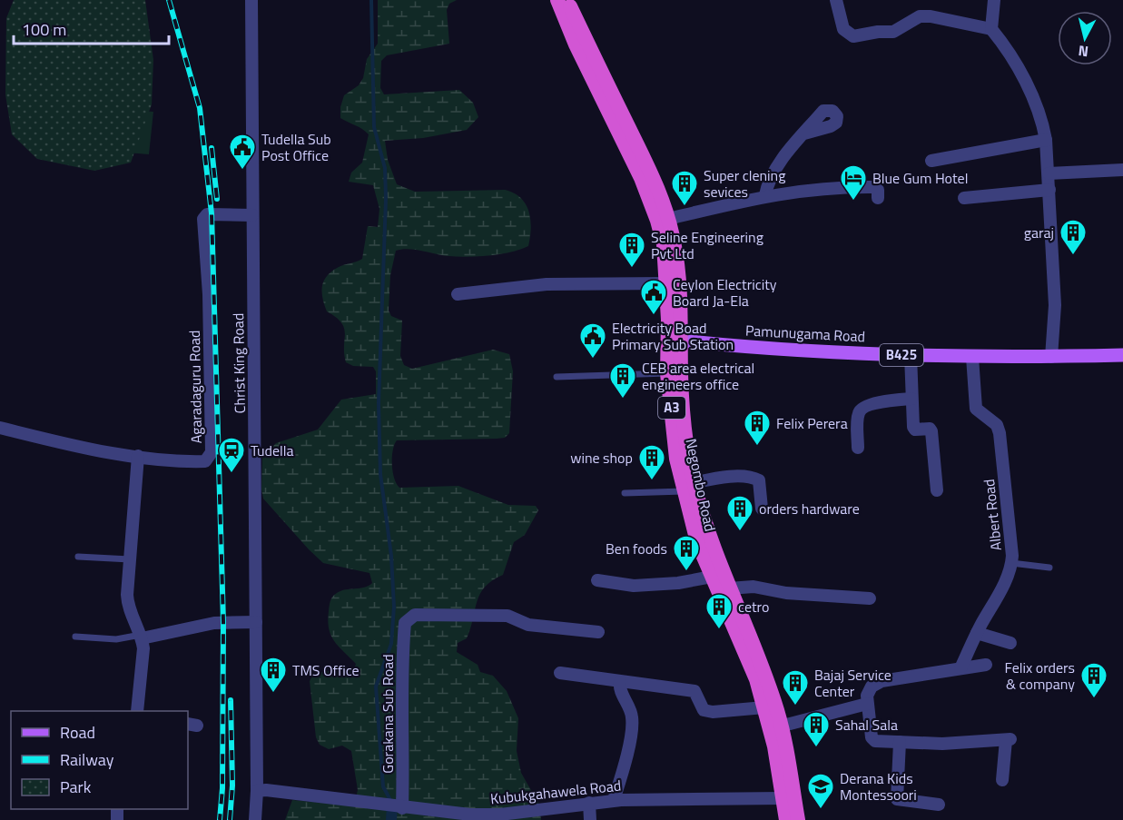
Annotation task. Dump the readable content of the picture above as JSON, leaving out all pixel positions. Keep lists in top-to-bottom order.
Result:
{
  "streets": {
    "highway": ["A3", "Negombo Road"],
    "main road": ["Pamunugama Road", "B425"],
    "street": [
      "Christ King Road",
      "Agaradaguru Road",
      "Albert Road",
      "Gorakana Sub Road",
      "Kubukgahawela Road"
    ]
  },
  "crossings": [
    ["Pamunugama Road", "Negombo Road"],
    ["Pamunugama Road", "Albert Road"],
    ["Christ King Road", "Agaradaguru Road"],
    ["Christ King Road", "Kubukgahawela Road"],
    ["Negombo Road", "Kubukgahawela Road"],
    ["Gorakana Sub Road", "Kubukgahawela Road"]
  ],
  "places": {
    "public building": ["Tudella Sub Post Office", "Ceylon Electricity Board Ja-Ela", "Electricity Boad Primary Sub Station"],
    "hotel": ["Blue Gum Hotel"],
    "building": [
      "Super clening sevices",
      "garaj",
      "Seline Engineering Pvt Ltd",
      "CEB area electrical engineers office",
      "Felix Perera",
      "wine shop",
      "orders hardware",
      "Ben foods",
      "cetro",
      "TMS Office",
      "Felix orders & company",
      "Bajaj Service Center",
      "Sahal Sala"
    ],
    "station": ["Tudella"],
    "school or university": ["Derana Kids Montessoori"]
  },
  "legend": ["Road", "Railway", "Park"],
  "scale_bar": "100 m",
  "north": "bottom"
}
